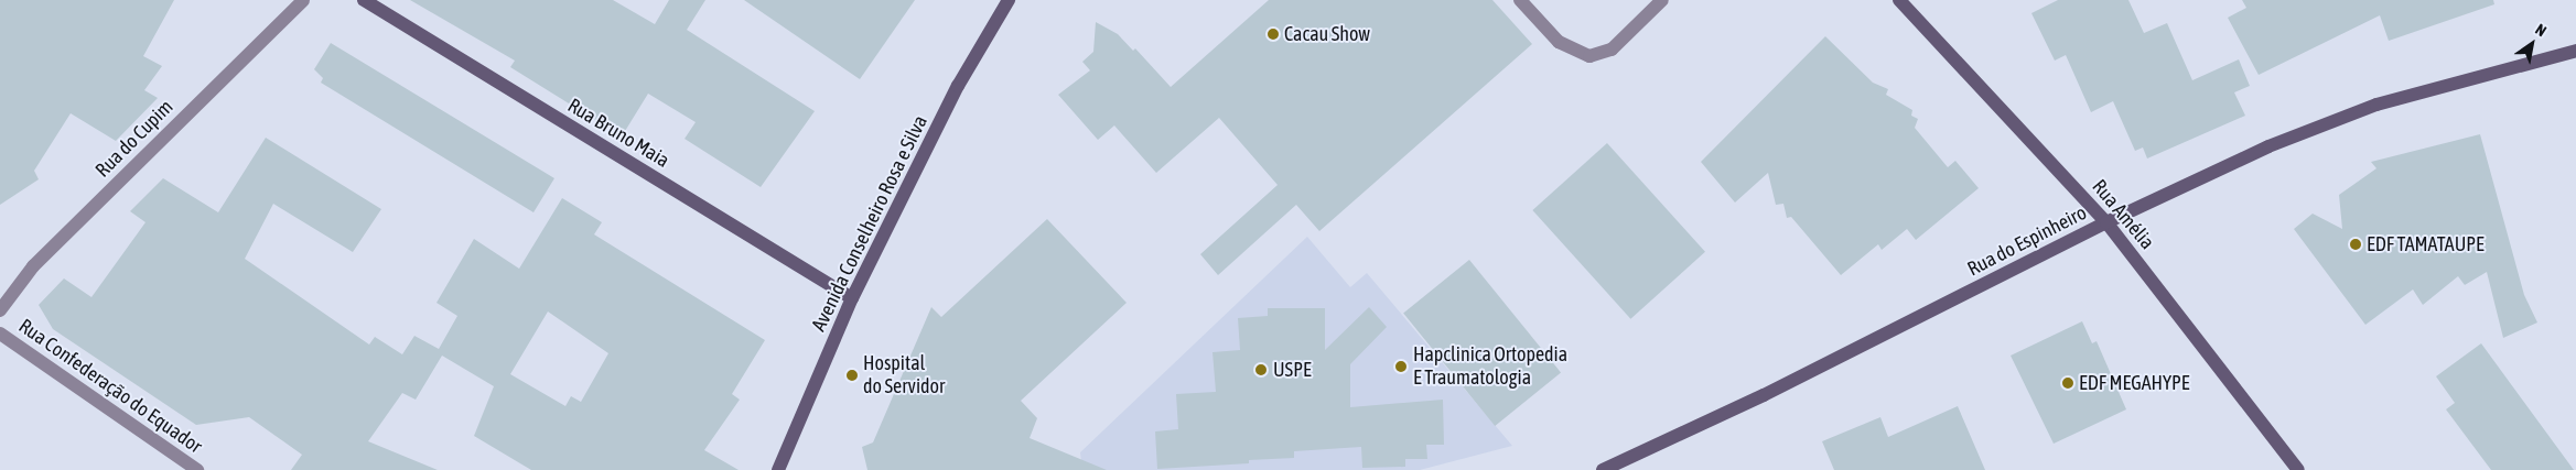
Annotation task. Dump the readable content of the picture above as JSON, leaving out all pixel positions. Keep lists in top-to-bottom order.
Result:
{
  "streets": {
    "street": [
      "Rua Bruno Maia",
      "Rua do Cupim",
      "Rua Amélia",
      "Avenida Conselheiro Rosa e Silva",
      "Rua do Espinheiro",
      "Rua Confederação do Equador"
    ]
  },
  "crossings": [
    ["Rua Bruno Maia", "Avenida Conselheiro Rosa e Silva"],
    ["Rua Amélia", "Rua do Espinheiro"]
  ],
  "places": [
    "Cacau Show",
    "EDF TAMATAUPE",
    "Hapclinica Ortopedia E Traumatologia",
    "USPE",
    "Hospital do Servidor",
    "EDF MEGAHYPE"
  ],
  "north": "top right"
}
